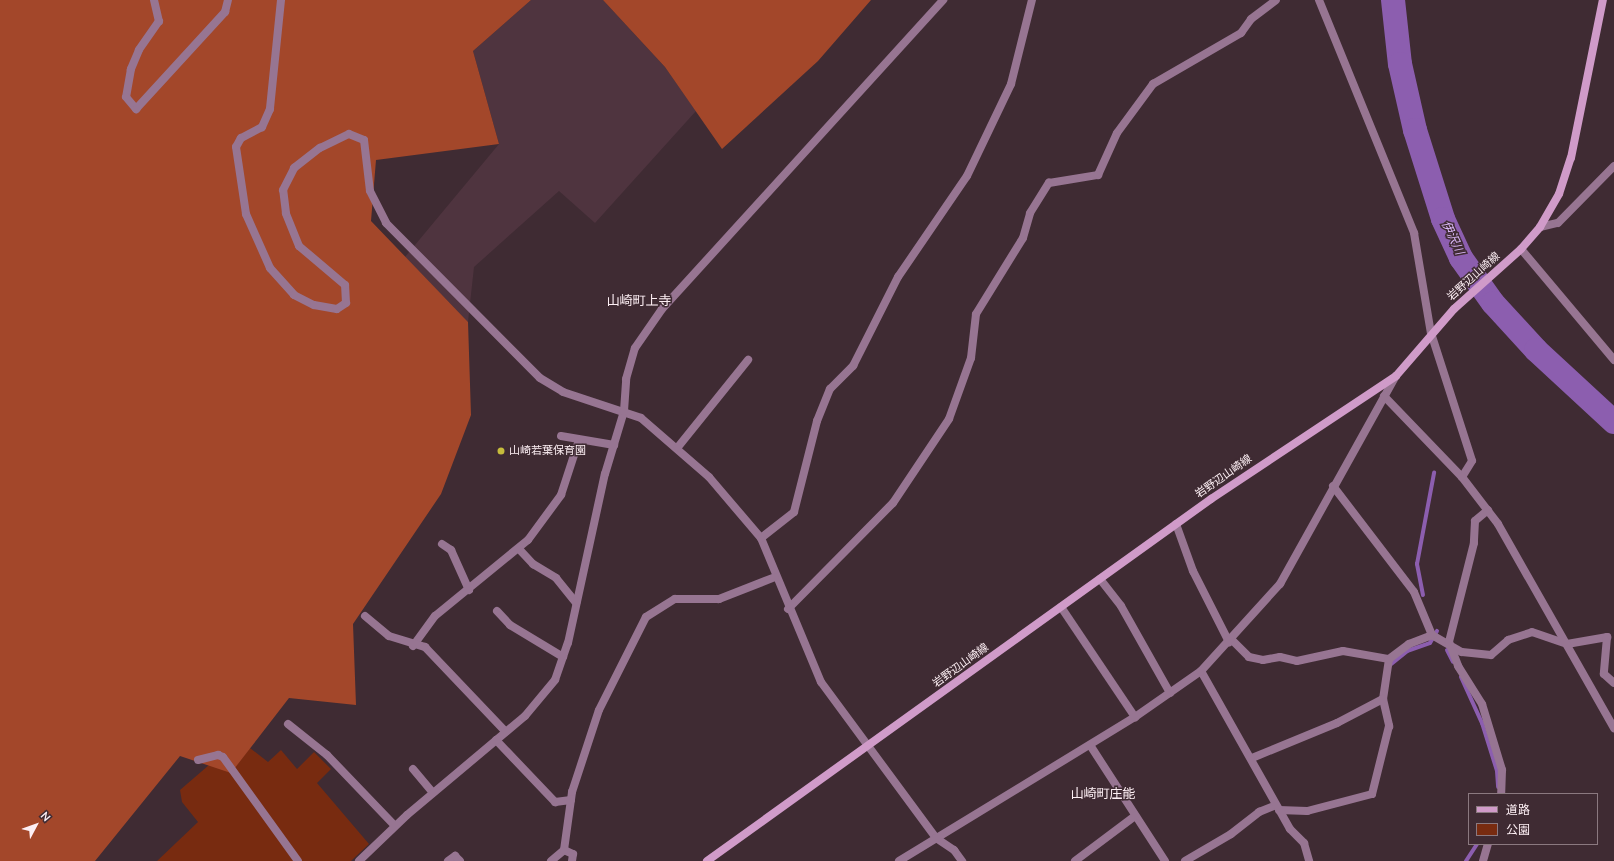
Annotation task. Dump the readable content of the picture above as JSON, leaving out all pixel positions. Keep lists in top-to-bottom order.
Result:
{
  "streets": {
    "main road": ["岩野辺山崎線"]
  },
  "districts": ["山崎町上寺", "山崎町庄能"],
  "water": ["伊沢川"],
  "places": ["山崎若葉保育園"],
  "legend": ["道路", "公園"],
  "north": "top right"
}
